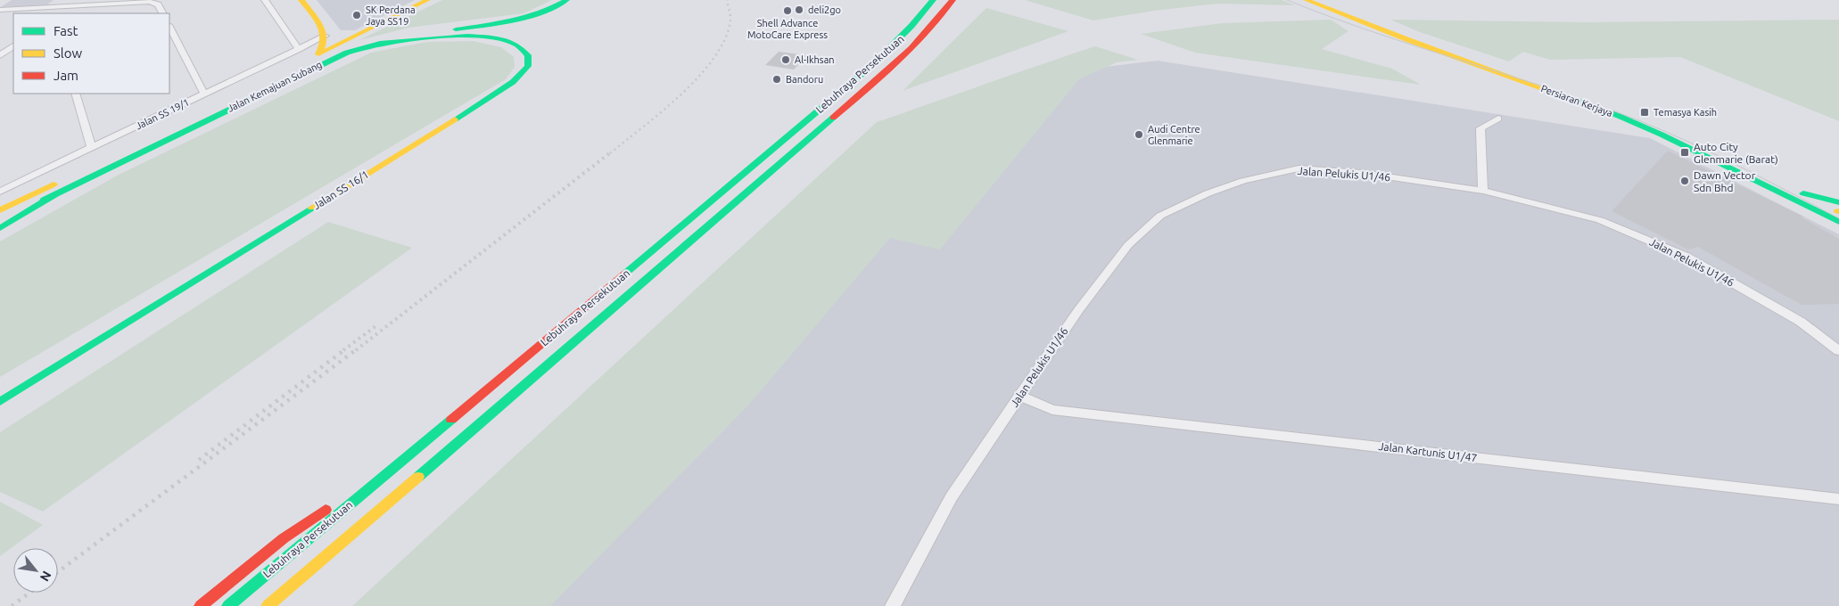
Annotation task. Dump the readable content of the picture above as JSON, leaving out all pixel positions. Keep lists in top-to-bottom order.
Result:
{
  "streets": {
    "main road": [
      "Lebuhraya Persekutuan",
      "Jalan Kemajuan Subang",
      "Persiaran Kerjaya",
      "Jalan SS 16/1"
    ],
    "street": ["Jalan SS 19/1", "Jalan Pelukis U1/46", "Jalan Kartunis U1/47"]
  },
  "crossings": [
    ["Jalan Kemajuan Subang", "Jalan SS 16/1"],
    ["Jalan Pelukis U1/46", "Jalan Kartunis U1/47"]
  ],
  "places": {
    "other": [
      "deli2go",
      "Shell Advance MotoCare Express",
      "SK Perdana Jaya SS19",
      "Al-Ikhsan",
      "Bandoru",
      "Audi Centre Glenmarie",
      "Dawn Vector Sdn Bhd"
    ],
    "transit": ["Temasya Kasih", "Auto City Glenmarie (Barat)"]
  },
  "legend": ["Fast", "Slow", "Jam"],
  "north": "bottom right"
}
